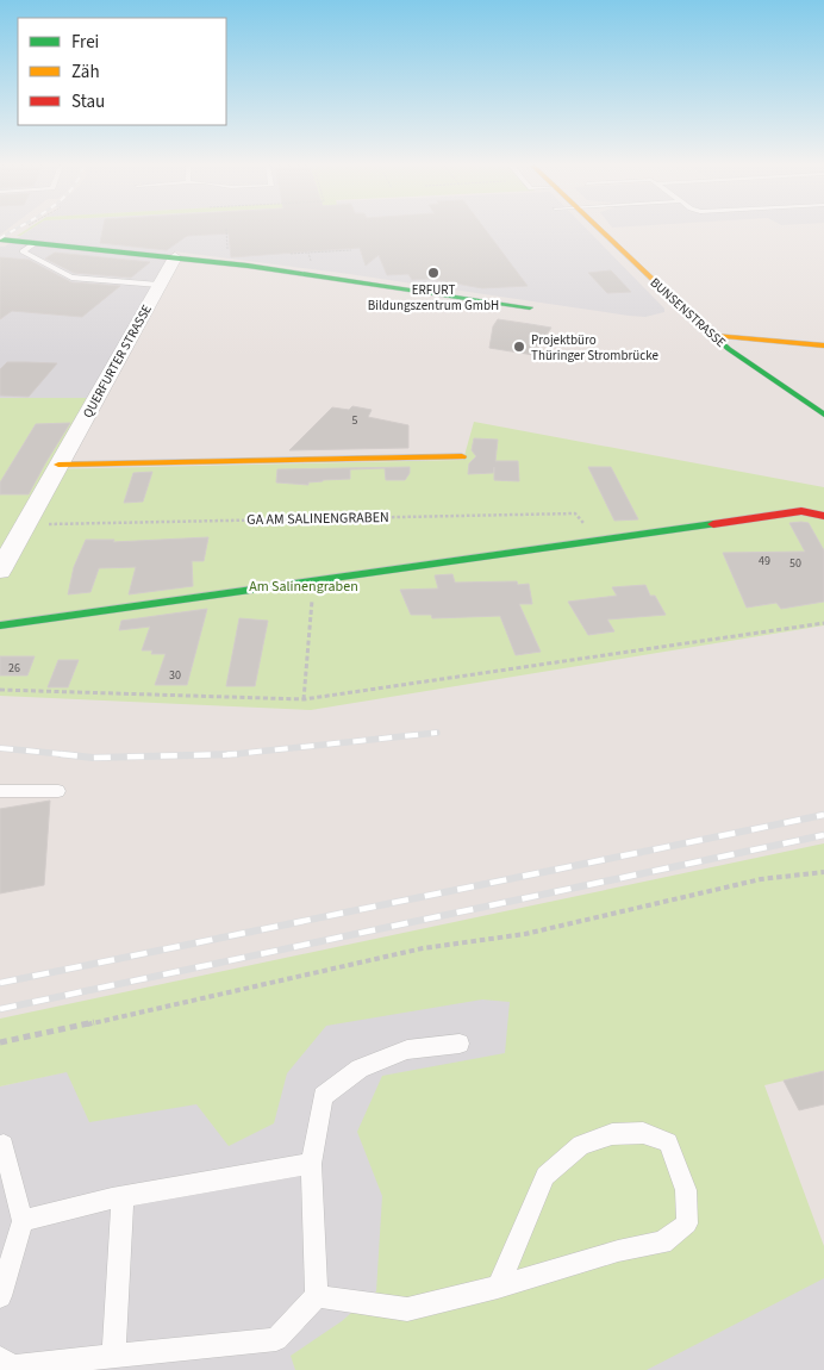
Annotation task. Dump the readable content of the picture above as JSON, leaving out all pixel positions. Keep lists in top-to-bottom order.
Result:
{
  "streets": {
    "street": ["BUNSENSTRASSE", "QUERFURTER STRASSE"],
    "path": ["GA AM SALINENGRABEN"]
  },
  "parks": ["Am Salinengraben"],
  "places": ["ERFURT Bildungszentrum GmbH", "Projektbüro Thüringer Strombrücke"],
  "house_numbers": [
    "5",
    "49",
    "50",
    "26",
    "30"
  ],
  "legend": ["Frei", "Zäh", "Stau"]
}
